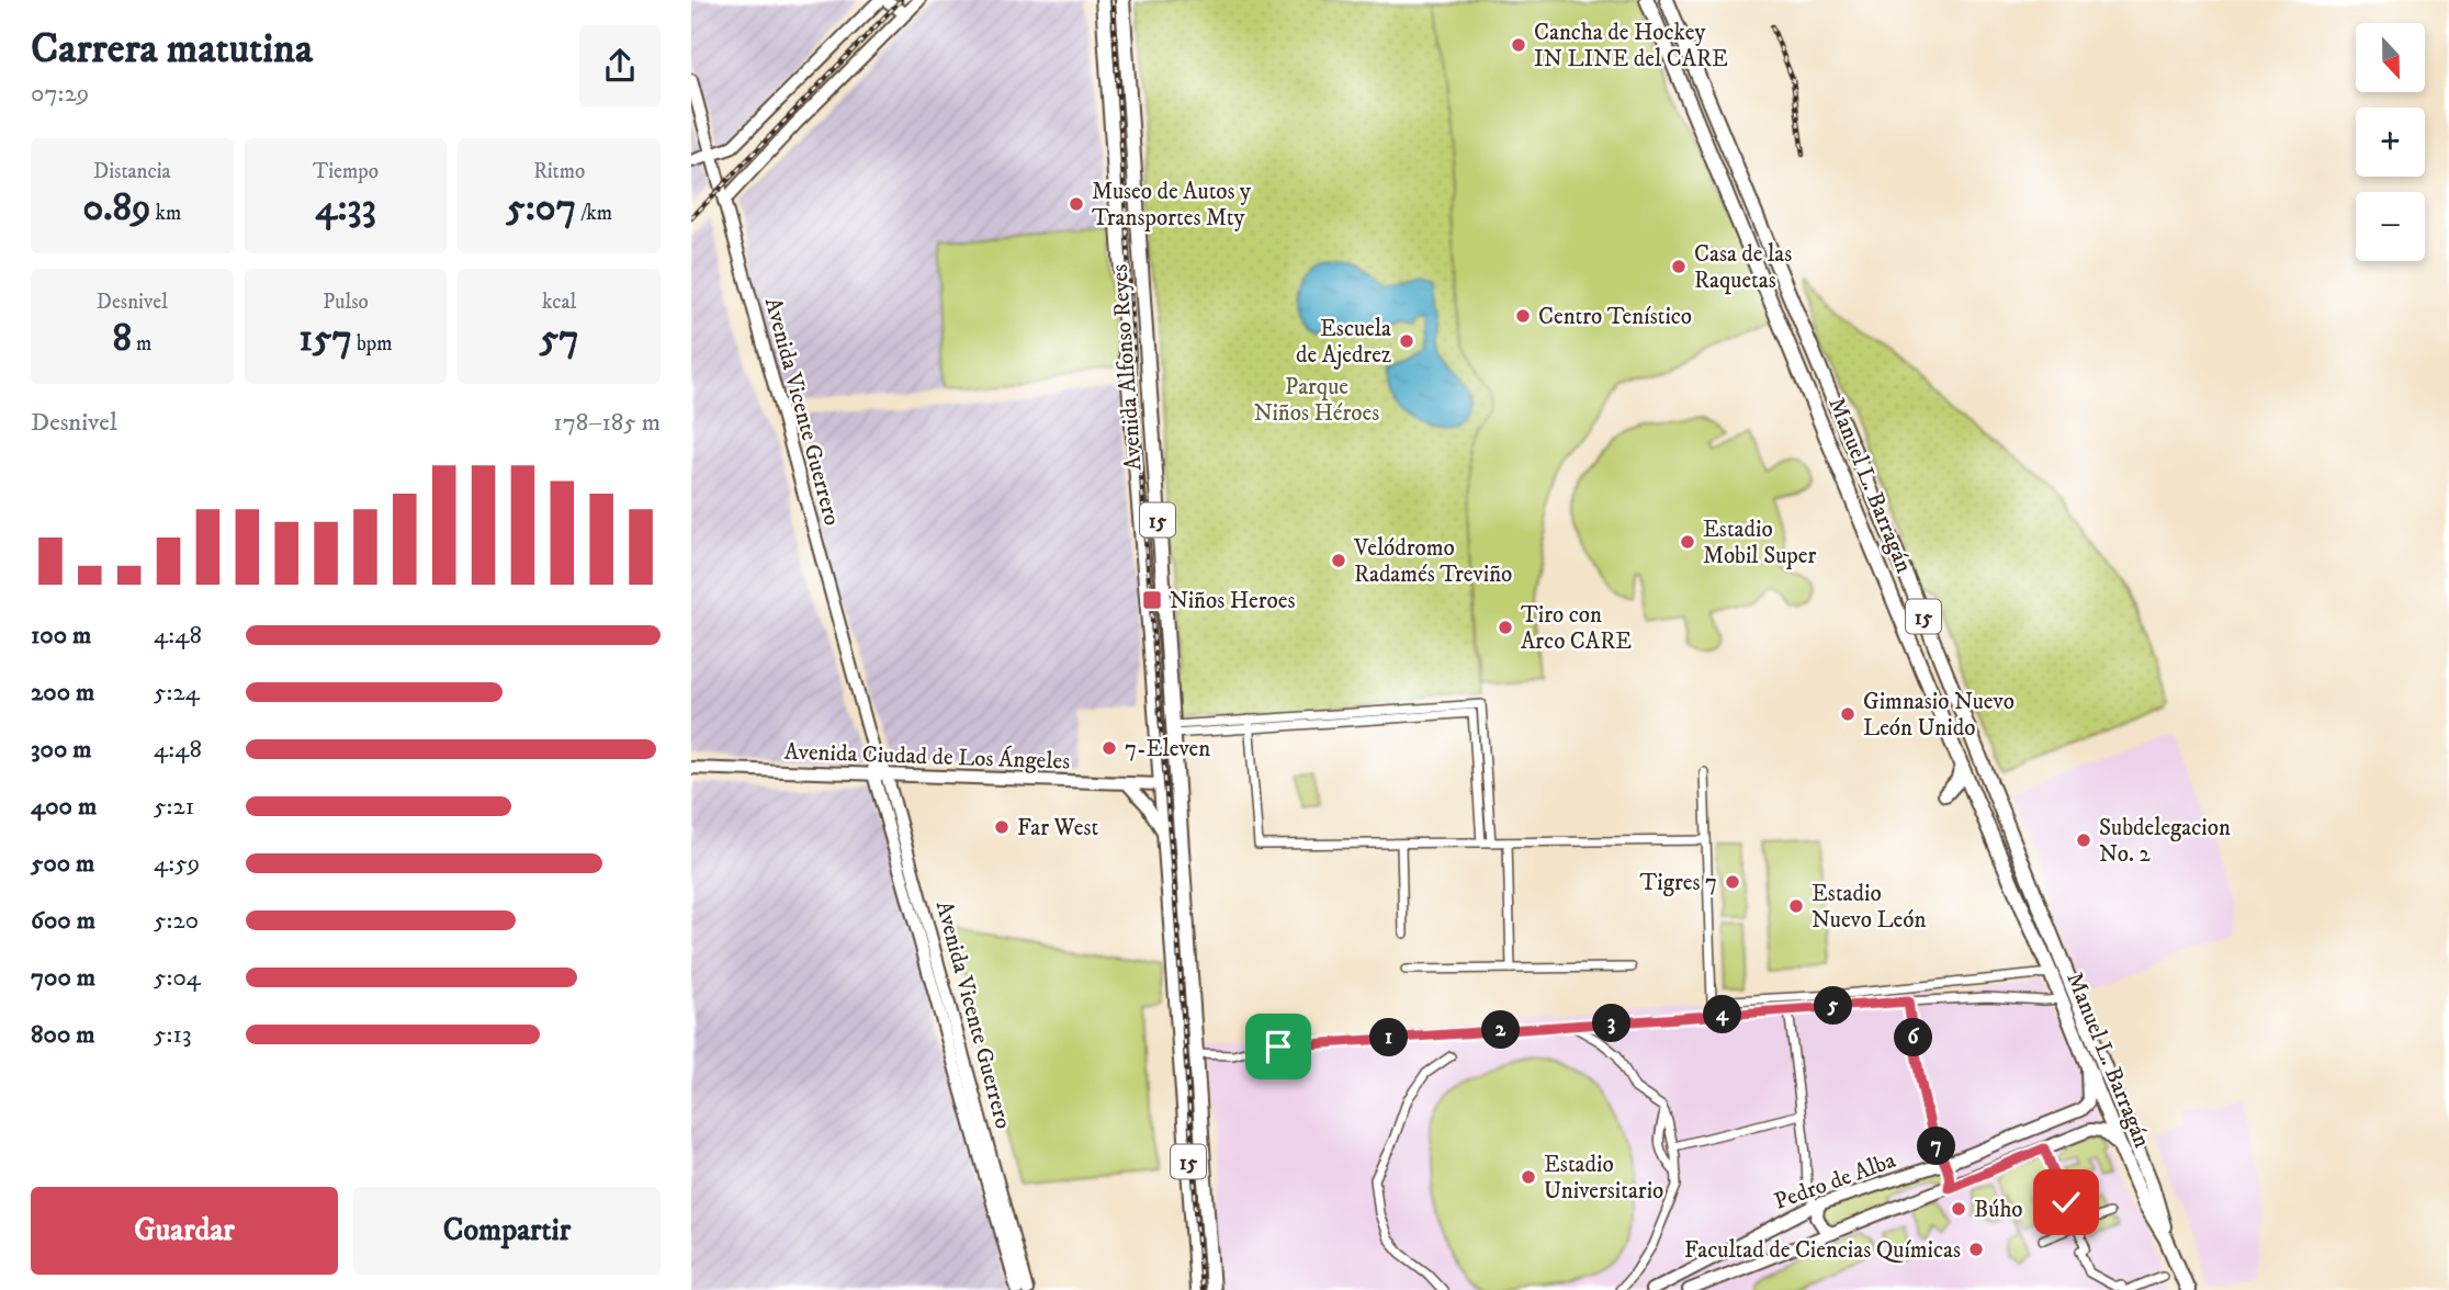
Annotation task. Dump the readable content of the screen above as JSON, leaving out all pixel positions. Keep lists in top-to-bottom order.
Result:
{
  "streets": {
    "highway": ["Avenida Alfonso Reyes", "Manuel L. Barragán", "15"],
    "street": ["Avenida Vicente Guerrero", "Avenida Ciudad de Los Ángeles", "Pedro de Alba"]
  },
  "crossings": [
    ["Avenida Alfonso Reyes", "15"],
    ["Avenida Alfonso Reyes", "Avenida Ciudad de Los Ángeles"],
    ["Avenida Vicente Guerrero", "Avenida Ciudad de Los Ángeles"],
    ["Manuel L. Barragán", "Pedro de Alba"]
  ],
  "parks": ["Parque Niños Héroes"],
  "places": {
    "other": [
      "Cancha de Hockey IN LINE del CARE",
      "Museo de Autos y Transportes Mty",
      "Casa de las Raquetas",
      "Centro Tenístico",
      "Escuela de Ajedrez",
      "Estadio Mobil Super",
      "Velódromo Radamés Treviño",
      "Tiro con Arco CARE",
      "Gimnasio Nuevo León Unido",
      "7-Eleven",
      "Far West",
      "Subdelegacion No. 2",
      "Tigres 7",
      "Estadio Nuevo León",
      "Estadio Universitario",
      "Búho",
      "Facultad de Ciencias Químicas"
    ],
    "transit": ["Niños Heroes"]
  },
  "north": "bottom",
  "page": {
    "heading": ["Carrera matutina", "07:29"],
    "map_buttons": ["+", "−"],
    "stats": [
      ["Distancia", "0.89 km"],
      ["Tiempo", "4:33"],
      ["Ritmo", "5:07 /km"],
      ["Desnivel", "8 m"],
      ["Pulso", "157 bpm"],
      ["kcal", "57"]
    ],
    "chart": ["Desnivel", "178–185 m"],
    "list": [
      {
        "name": "100 m",
        "note": "4:48"
      },
      {
        "name": "200 m",
        "note": "5:24"
      },
      {
        "name": "300 m",
        "note": "4:48"
      },
      {
        "name": "400 m",
        "note": "5:21"
      },
      {
        "name": "500 m",
        "note": "4:59"
      },
      {
        "name": "600 m",
        "note": "5:20"
      },
      {
        "name": "700 m",
        "note": "5:04"
      },
      {
        "name": "800 m",
        "note": "5:13"
      }
    ],
    "pins": [
      "5",
      "4",
      "3",
      "2",
      "1",
      "6",
      "7"
    ],
    "buttons": ["Guardar", "Compartir"]
  }
}
